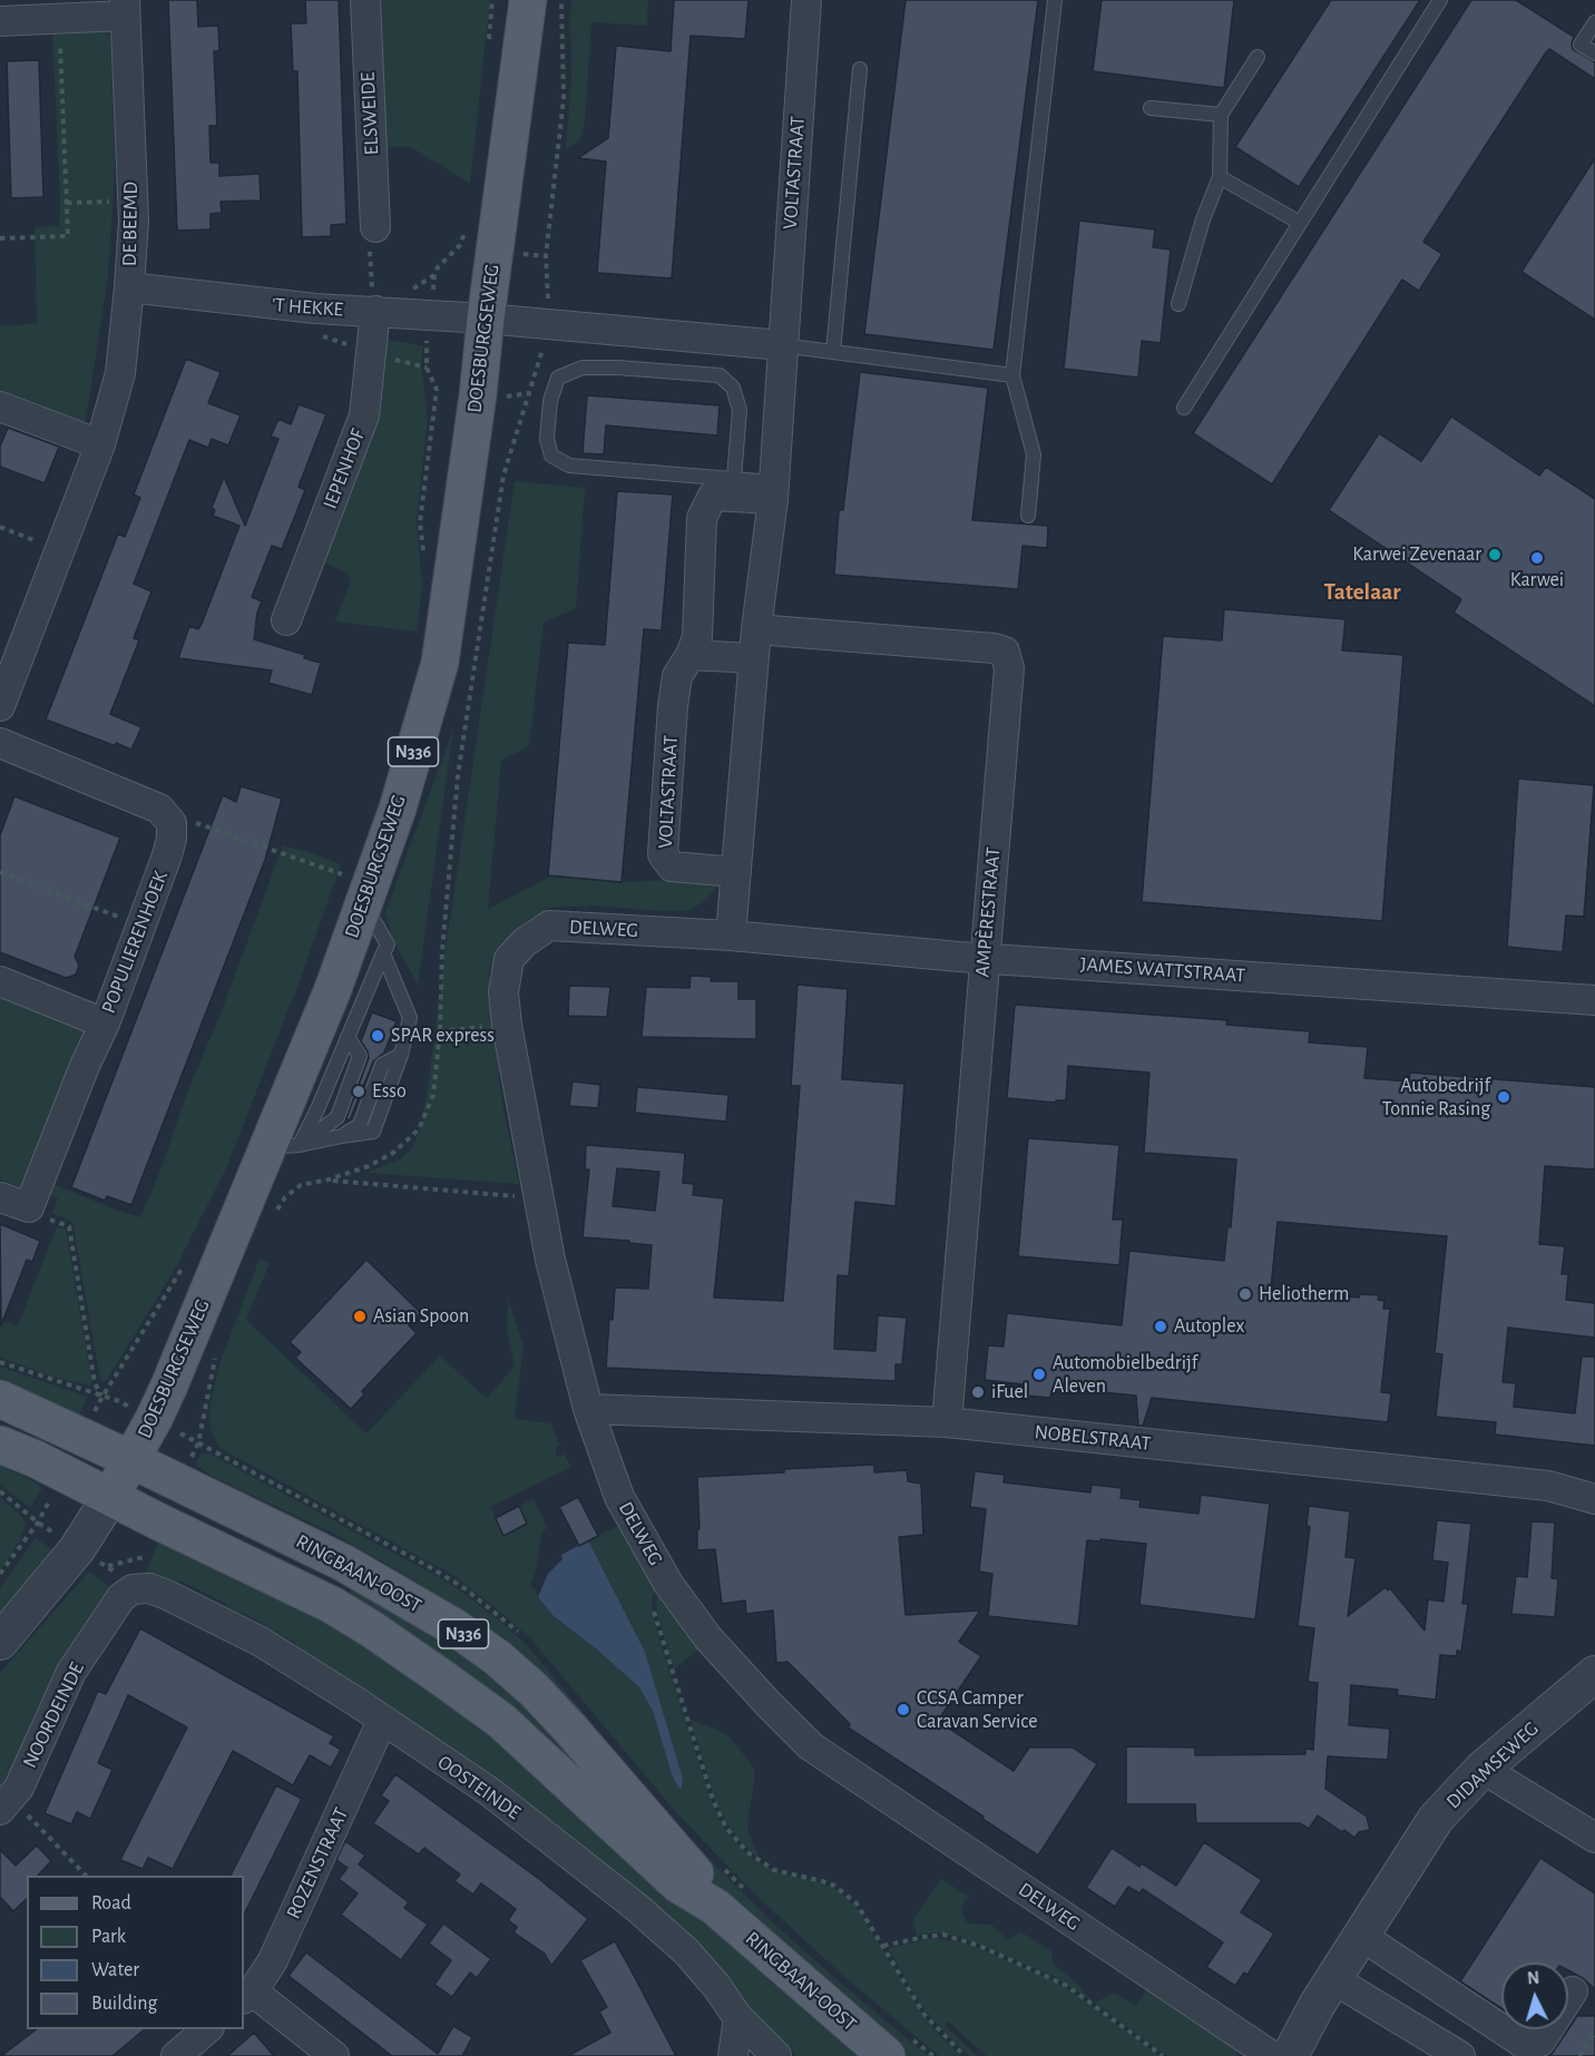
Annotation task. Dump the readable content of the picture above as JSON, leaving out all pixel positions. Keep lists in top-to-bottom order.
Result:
{
  "streets": {
    "main road": ["DOESBURGSEWEG", "N336", "RINGBAAN-OOST"],
    "street": [
      "ELSWEIDE",
      "VOLTASTRAAT",
      "DE BEEMD",
      "'T HEKKE",
      "IEPENHOF",
      "AMPÈRESTRAAT",
      "DELWEG",
      "POPULIERENHOEK",
      "JAMES WATTSTRAAT",
      "NOBELSTRAAT",
      "NOORDEINDE",
      "DIDAMSEWEG",
      "OOSTEINDE",
      "ROZENSTRAAT"
    ]
  },
  "crossings": [
    ["VOLTASTRAAT", "AMPÈRESTRAAT"],
    ["VOLTASTRAAT", "DELWEG"],
    ["VOLTASTRAAT", "JAMES WATTSTRAAT"],
    ["DE BEEMD", "'T HEKKE"],
    ["'T HEKKE", "DOESBURGSEWEG"],
    ["'T HEKKE", "IEPENHOF"],
    ["DOESBURGSEWEG", "N336"],
    ["DOESBURGSEWEG", "RINGBAAN-OOST"],
    ["N336", "RINGBAAN-OOST"],
    ["AMPÈRESTRAAT", "JAMES WATTSTRAAT"],
    ["AMPÈRESTRAAT", "NOBELSTRAAT"],
    ["DELWEG", "JAMES WATTSTRAAT"],
    ["DELWEG", "NOBELSTRAAT"],
    ["NOORDEINDE", "OOSTEINDE"],
    ["OOSTEINDE", "ROZENSTRAAT"]
  ],
  "districts": ["Tatelaar"],
  "places": [
    "Karwei Zevenaar",
    "Karwei",
    "SPAR express",
    "Esso",
    "Autobedrijf Tonnie Rasing",
    "Heliotherm",
    "Asian Spoon",
    "Autoplex",
    "Automobielbedrijf Aleven",
    "iFuel",
    "CCSA Camper Caravan Service"
  ],
  "legend": [
    "Road",
    "Park",
    "Water",
    "Building"
  ],
  "north": "top"
}
